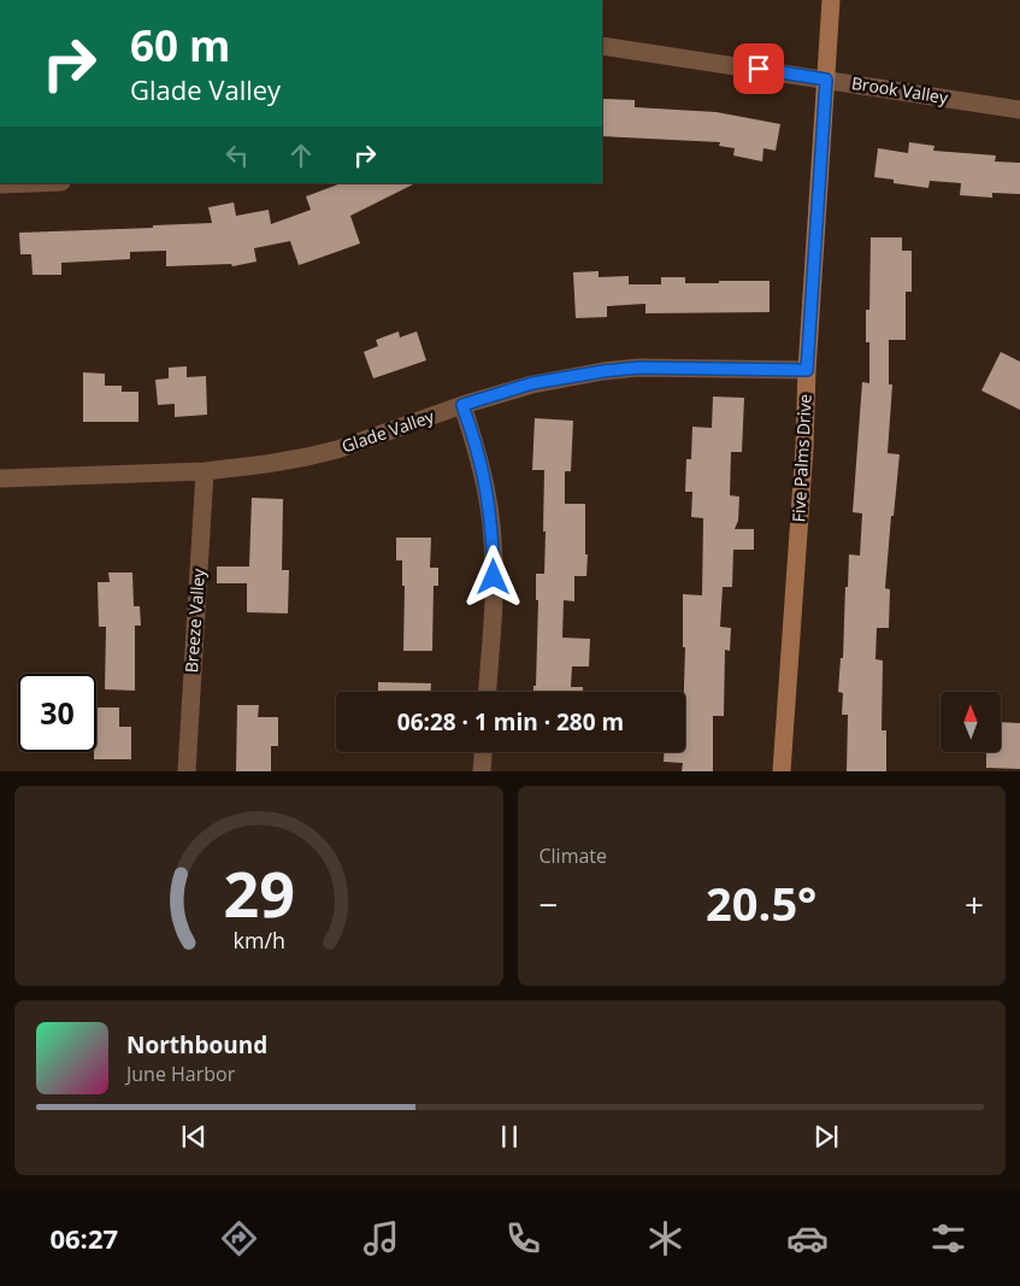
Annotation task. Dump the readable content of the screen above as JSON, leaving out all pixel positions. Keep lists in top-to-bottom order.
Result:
{
  "streets": {
    "street": [
      "Brook Valley",
      "Glade Valley",
      "Five Palms Drive",
      "Breeze Valley"
    ]
  },
  "crossings": [
    ["Brook Valley", "Five Palms Drive"],
    ["Glade Valley", "Five Palms Drive"],
    ["Glade Valley", "Breeze Valley"]
  ],
  "north": "top",
  "page": {
    "turn": ["60 m", "Glade Valley"],
    "limit": "30",
    "trip": "06:28 · 1 min · 280 m",
    "tile": "Climate",
    "heat": ["−", "20.5°", "+"],
    "song": ["Northbound", "June Harbor"],
    "tabs": "06:27",
    "gauge": ["29", "km/h"]
  }
}
